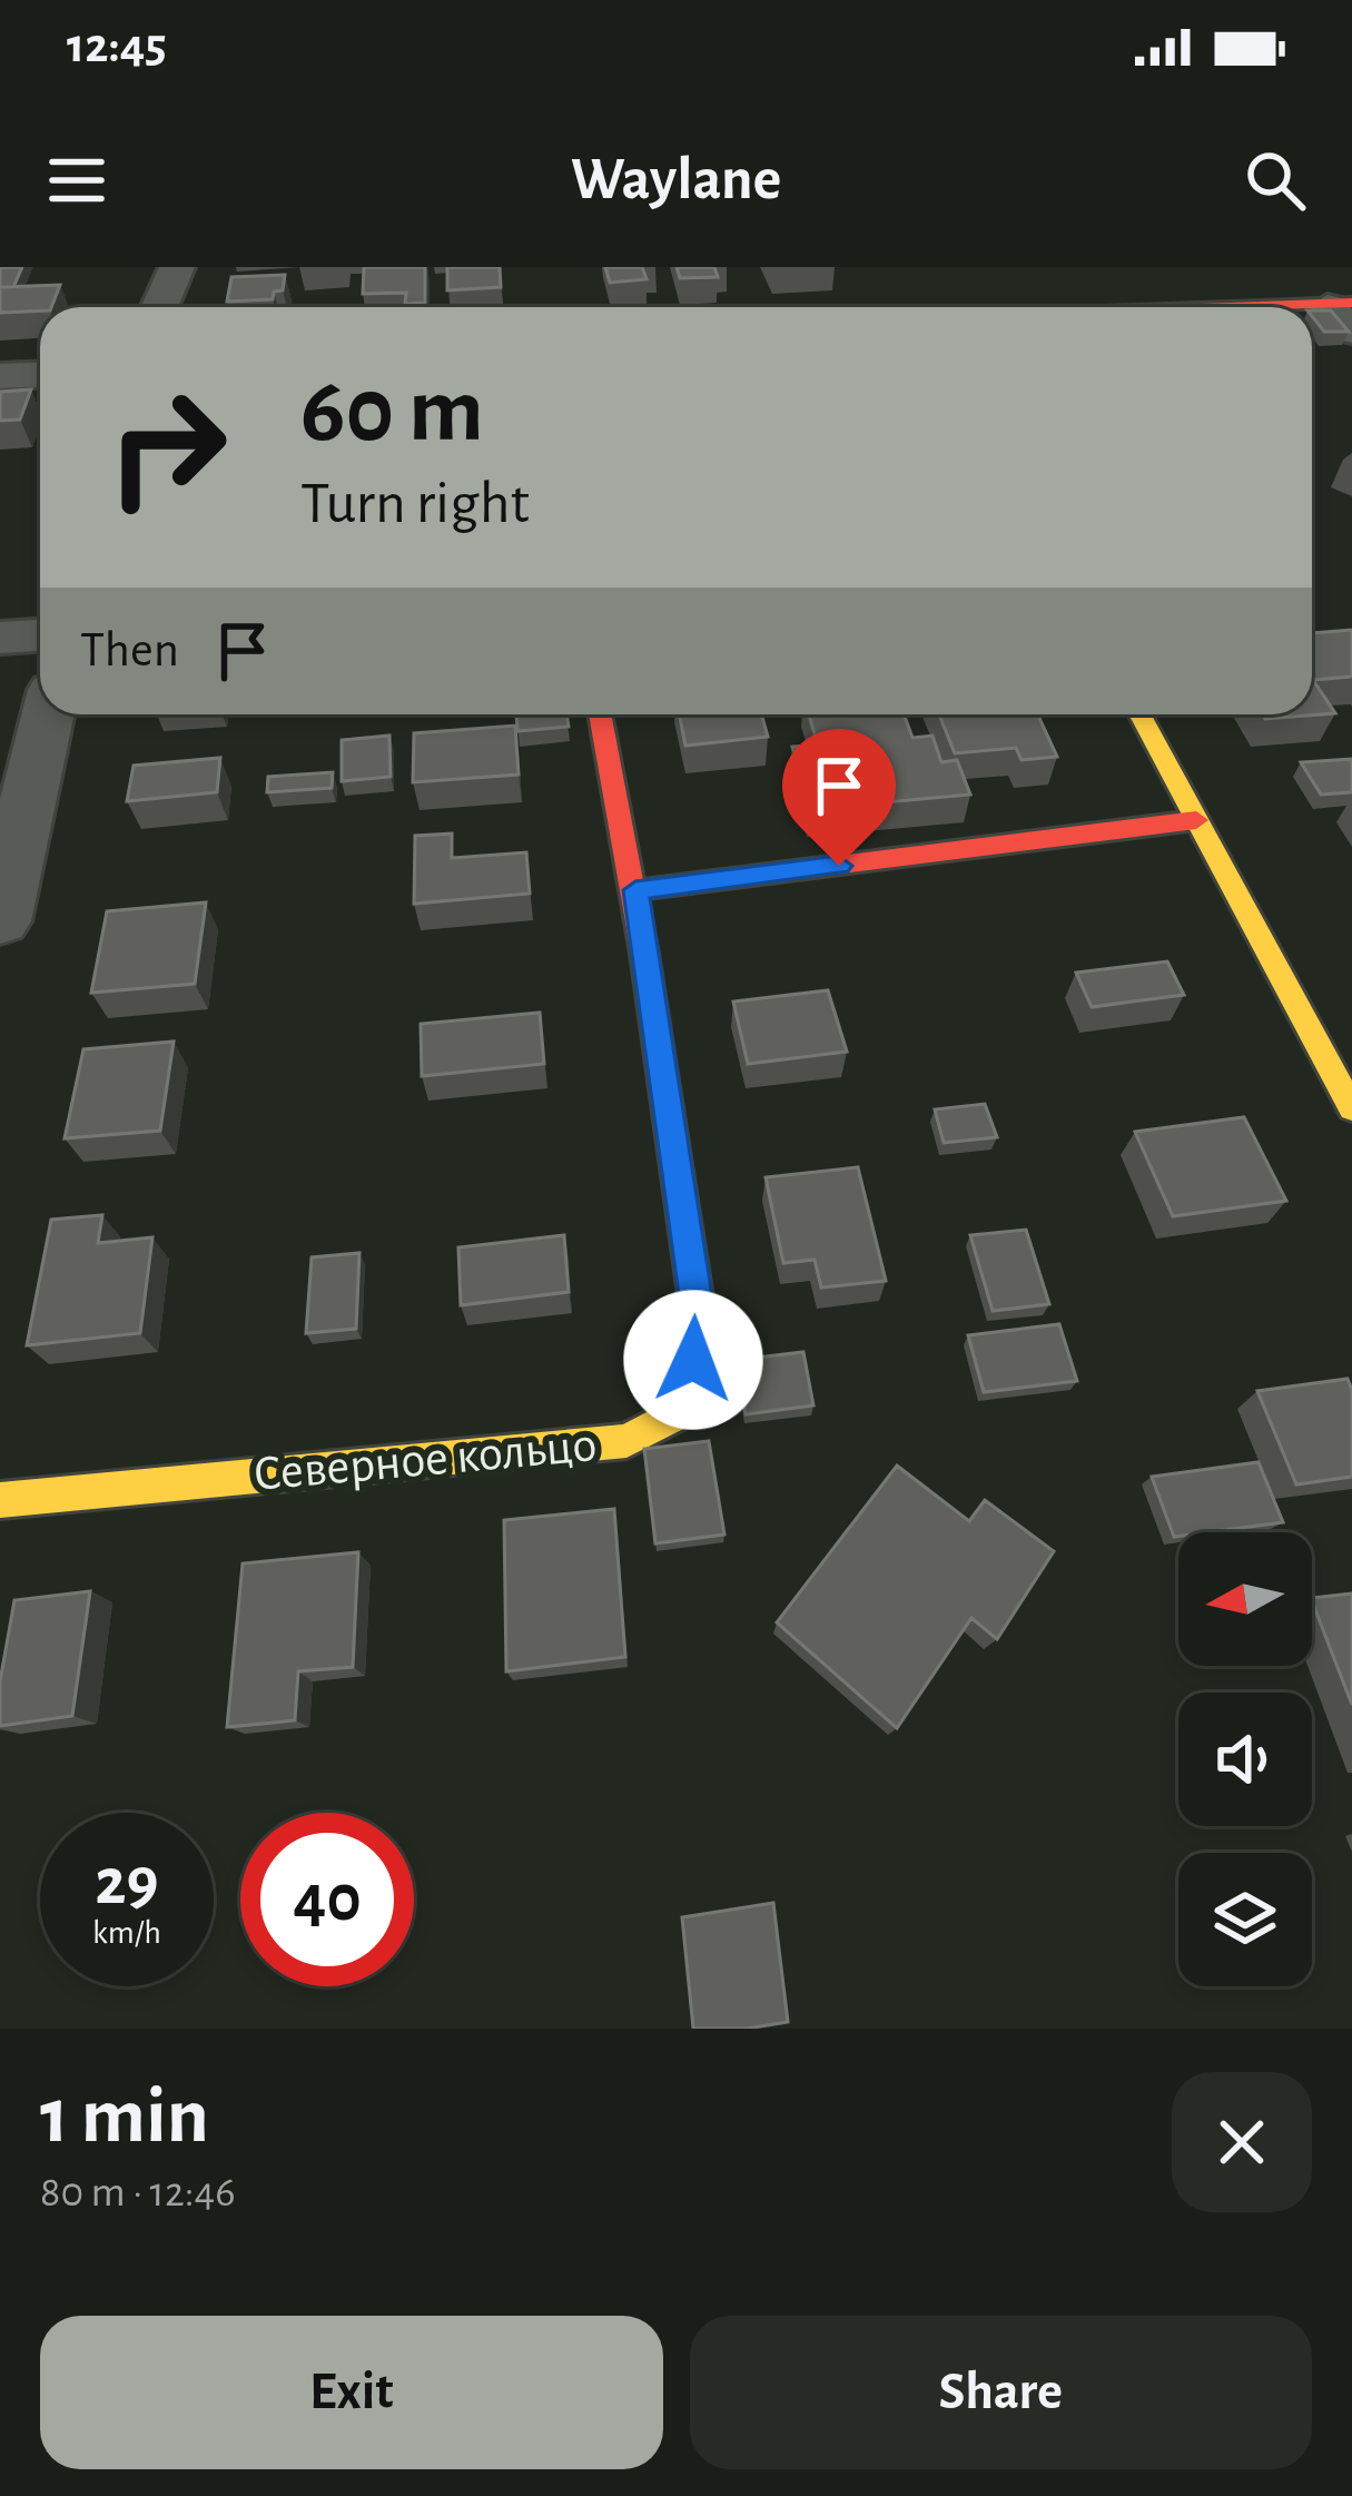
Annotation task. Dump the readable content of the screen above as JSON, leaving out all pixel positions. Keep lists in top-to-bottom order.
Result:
{
  "streets": {
    "street": ["Северное кольцо"]
  },
  "north": "left",
  "page": {
    "status": "12:45",
    "header": "Waylane",
    "turn": ["60 m", "Turn right"],
    "then": "Then",
    "speed": "29 km/h",
    "limit": "40",
    "heading": ["1 min", "80 m · 12:46"],
    "buttons": ["Exit", "Share"]
  }
}
